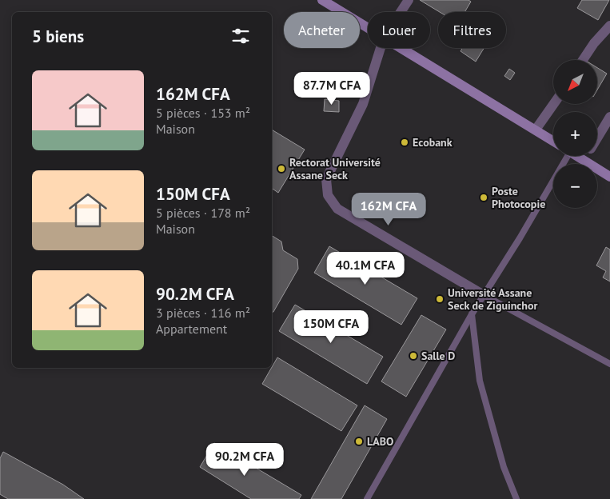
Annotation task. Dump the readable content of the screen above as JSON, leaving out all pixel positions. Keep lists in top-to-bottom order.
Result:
{
  "places": [
    "Ecobank",
    "Rectorat Université Assane Seck",
    "Poste Photocopie",
    "Université Assane Seck de Ziguinchor",
    "Salle D",
    "LABO"
  ],
  "north": "bottom left",
  "page": {
    "chip": ["Acheter", "Louer", "Filtres"],
    "heading": "5 biens",
    "map_buttons": ["+", "−"],
    "list": [
      {
        "name": "162M CFA",
        "note": "5 pièces · 153 m² · Maison"
      },
      {
        "name": "150M CFA",
        "note": "5 pièces · 178 m² · Maison"
      },
      {
        "name": "90.2M CFA",
        "note": "3 pièces · 116 m² · Appartement"
      }
    ],
    "price": [
      "87.7M CFA",
      "162M CFA",
      "40.1M CFA",
      "150M CFA",
      "90.2M CFA"
    ]
  }
}
